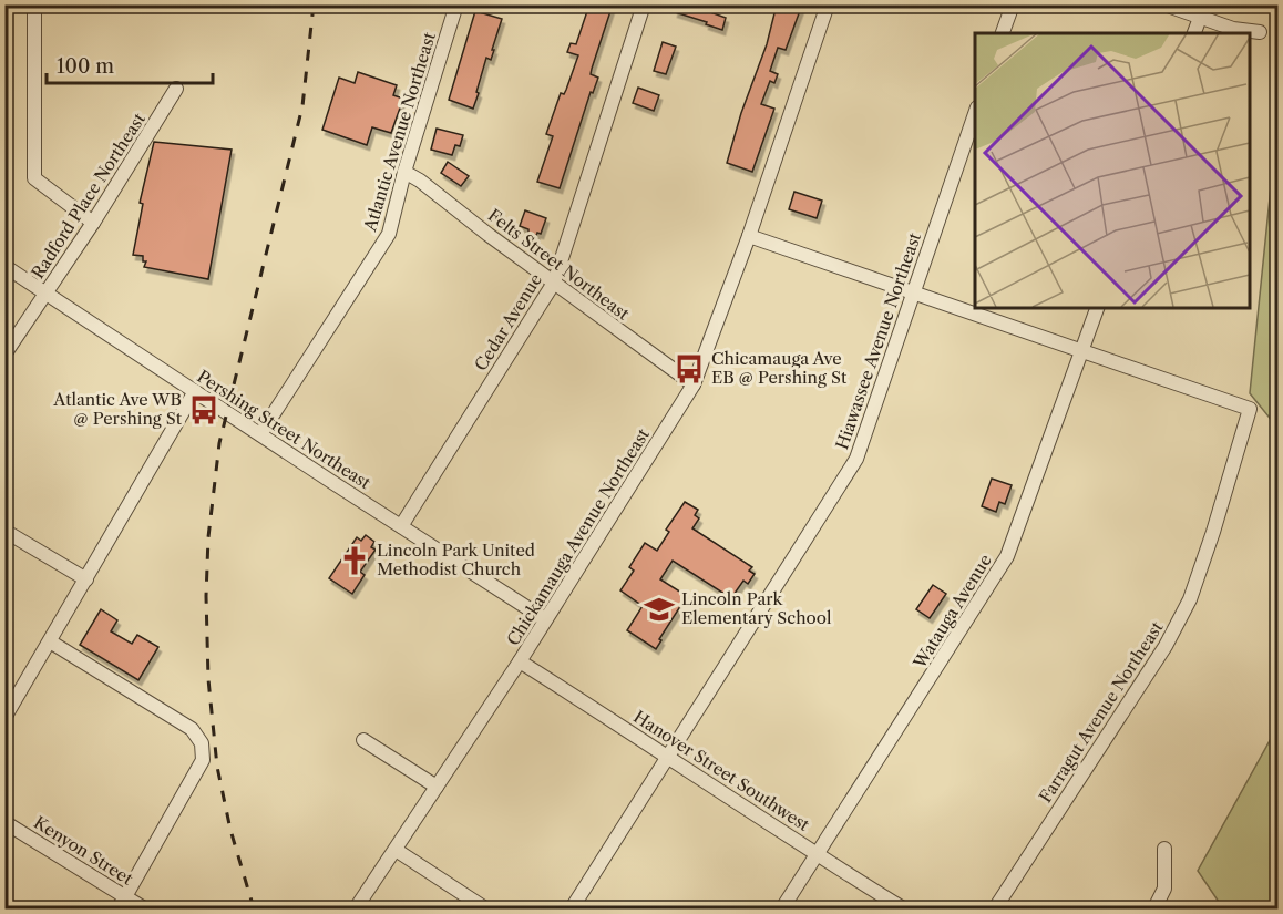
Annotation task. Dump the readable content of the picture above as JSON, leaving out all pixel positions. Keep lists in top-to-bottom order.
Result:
{
  "streets": {
    "street": [
      "Atlantic Avenue Northeast",
      "Radford Place Northeast",
      "Felts Street Northeast",
      "Cedar Avenue",
      "Hiawassee Avenue Northeast",
      "Pershing Street Northeast",
      "Chickamauga Avenue Northeast",
      "Watauga Avenue",
      "Farragut Avenue Northeast",
      "Hanover Street Southwest",
      "Kenyon Street"
    ]
  },
  "crossings": [
    ["Atlantic Avenue Northeast", "Felts Street Northeast"],
    ["Atlantic Avenue Northeast", "Pershing Street Northeast"],
    ["Radford Place Northeast", "Pershing Street Northeast"],
    ["Felts Street Northeast", "Cedar Avenue"],
    ["Felts Street Northeast", "Chickamauga Avenue Northeast"],
    ["Cedar Avenue", "Pershing Street Northeast"],
    ["Hiawassee Avenue Northeast", "Hanover Street Southwest"],
    ["Pershing Street Northeast", "Chickamauga Avenue Northeast"],
    ["Chickamauga Avenue Northeast", "Hanover Street Southwest"],
    ["Watauga Avenue", "Farragut Avenue Northeast"],
    ["Watauga Avenue", "Hanover Street Southwest"]
  ],
  "places": {
    "bus stop": ["Chicamauga Ave EB @ Pershing St", "Atlantic Ave WB @ Pershing St"],
    "church": ["Lincoln Park United Methodist Church"],
    "school or university": ["Lincoln Park Elementary School"]
  },
  "scale_bar": "100 m"
}
